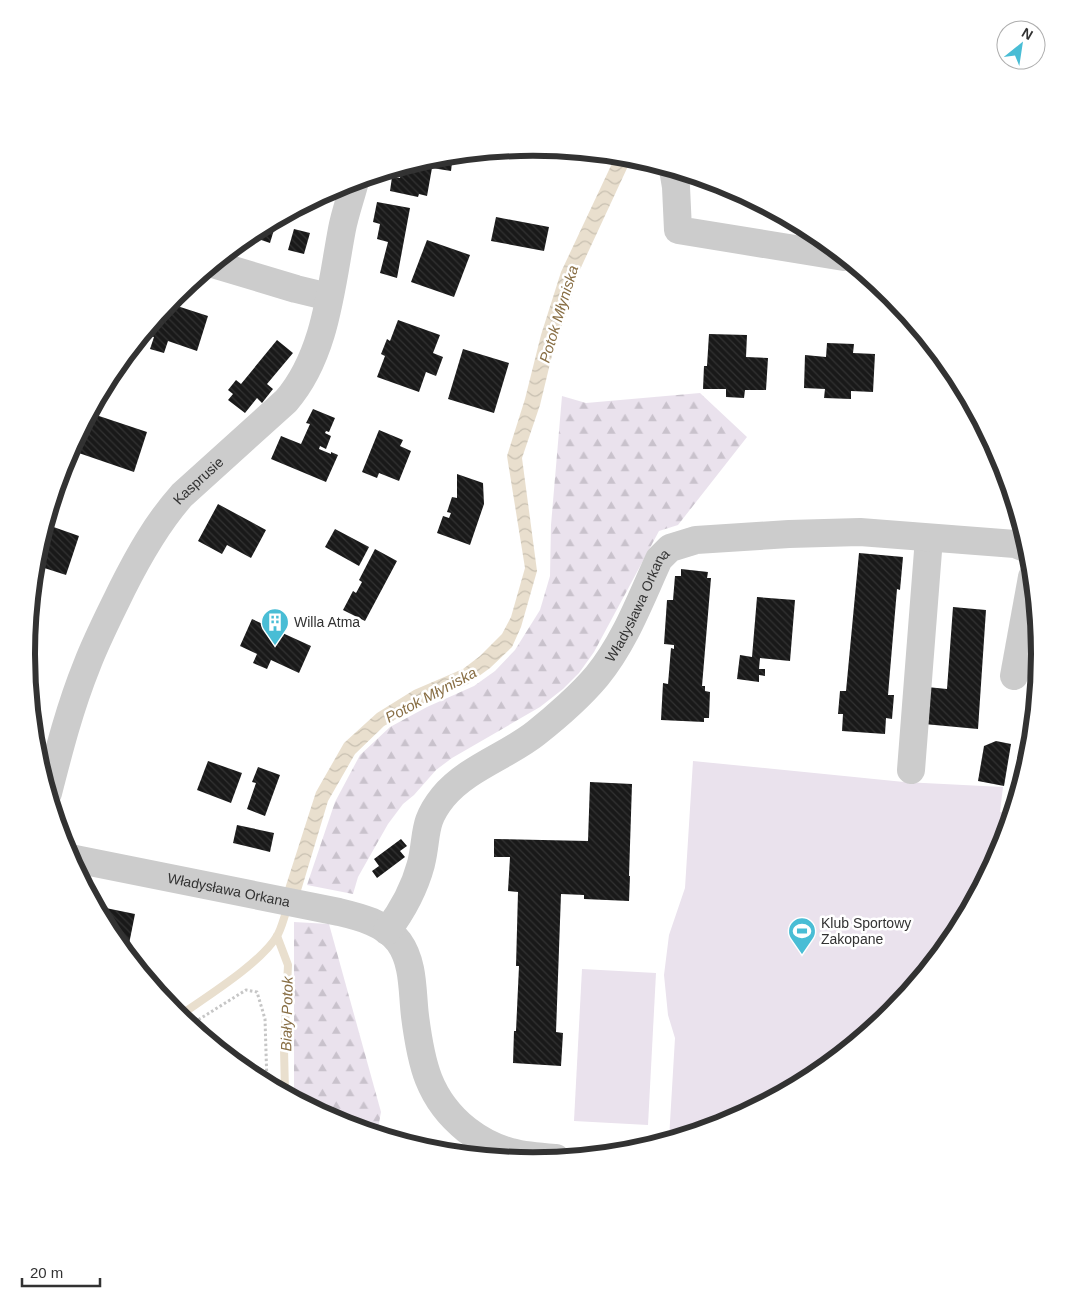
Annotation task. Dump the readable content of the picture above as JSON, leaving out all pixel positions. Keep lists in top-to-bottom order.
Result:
{
  "streets": {
    "street": ["Kasprusie", "Władysława Orkana"]
  },
  "water": ["Potok Młyniska", "Biały Potok"],
  "places": {
    "building": ["Willa Atma"],
    "sports": ["Klub Sportowy Zakopane"]
  },
  "scale_bar": "20 m",
  "north": "top right"
}
